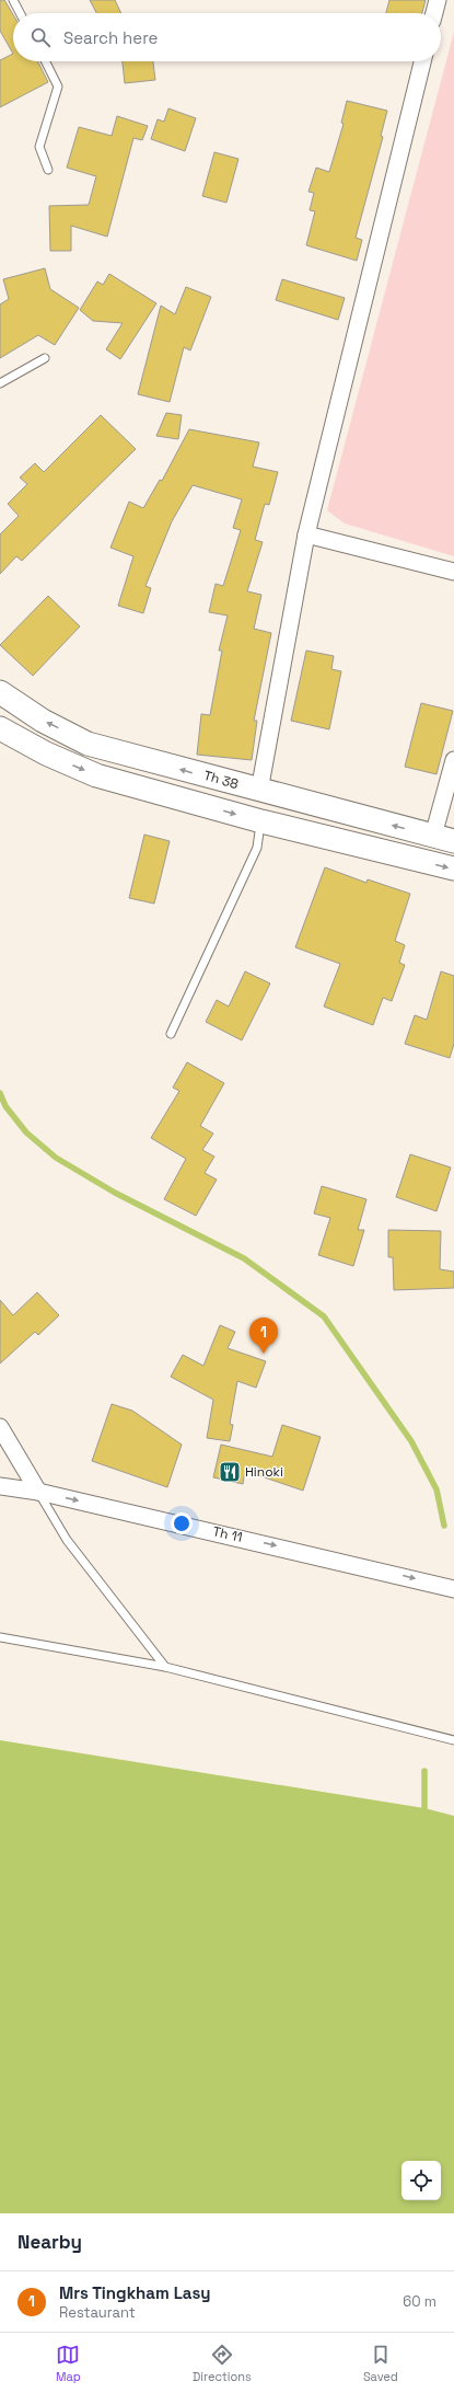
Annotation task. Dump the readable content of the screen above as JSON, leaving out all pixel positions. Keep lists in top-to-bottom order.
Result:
{
  "streets": {
    "street": ["Th 38", "Th 11"]
  },
  "one_way": ["Th 11"],
  "places": {
    "restaurant": ["Hinoki"]
  },
  "page": {
    "search": "Search here",
    "pins": "1",
    "heading": "Nearby",
    "list": [
      {
        "mark": "1",
        "name": "Mrs Tingkham Lasy",
        "note": "Restaurant",
        "value": "60 m"
      }
    ],
    "nav": ["Map", "Directions", "Saved"]
  }
}
